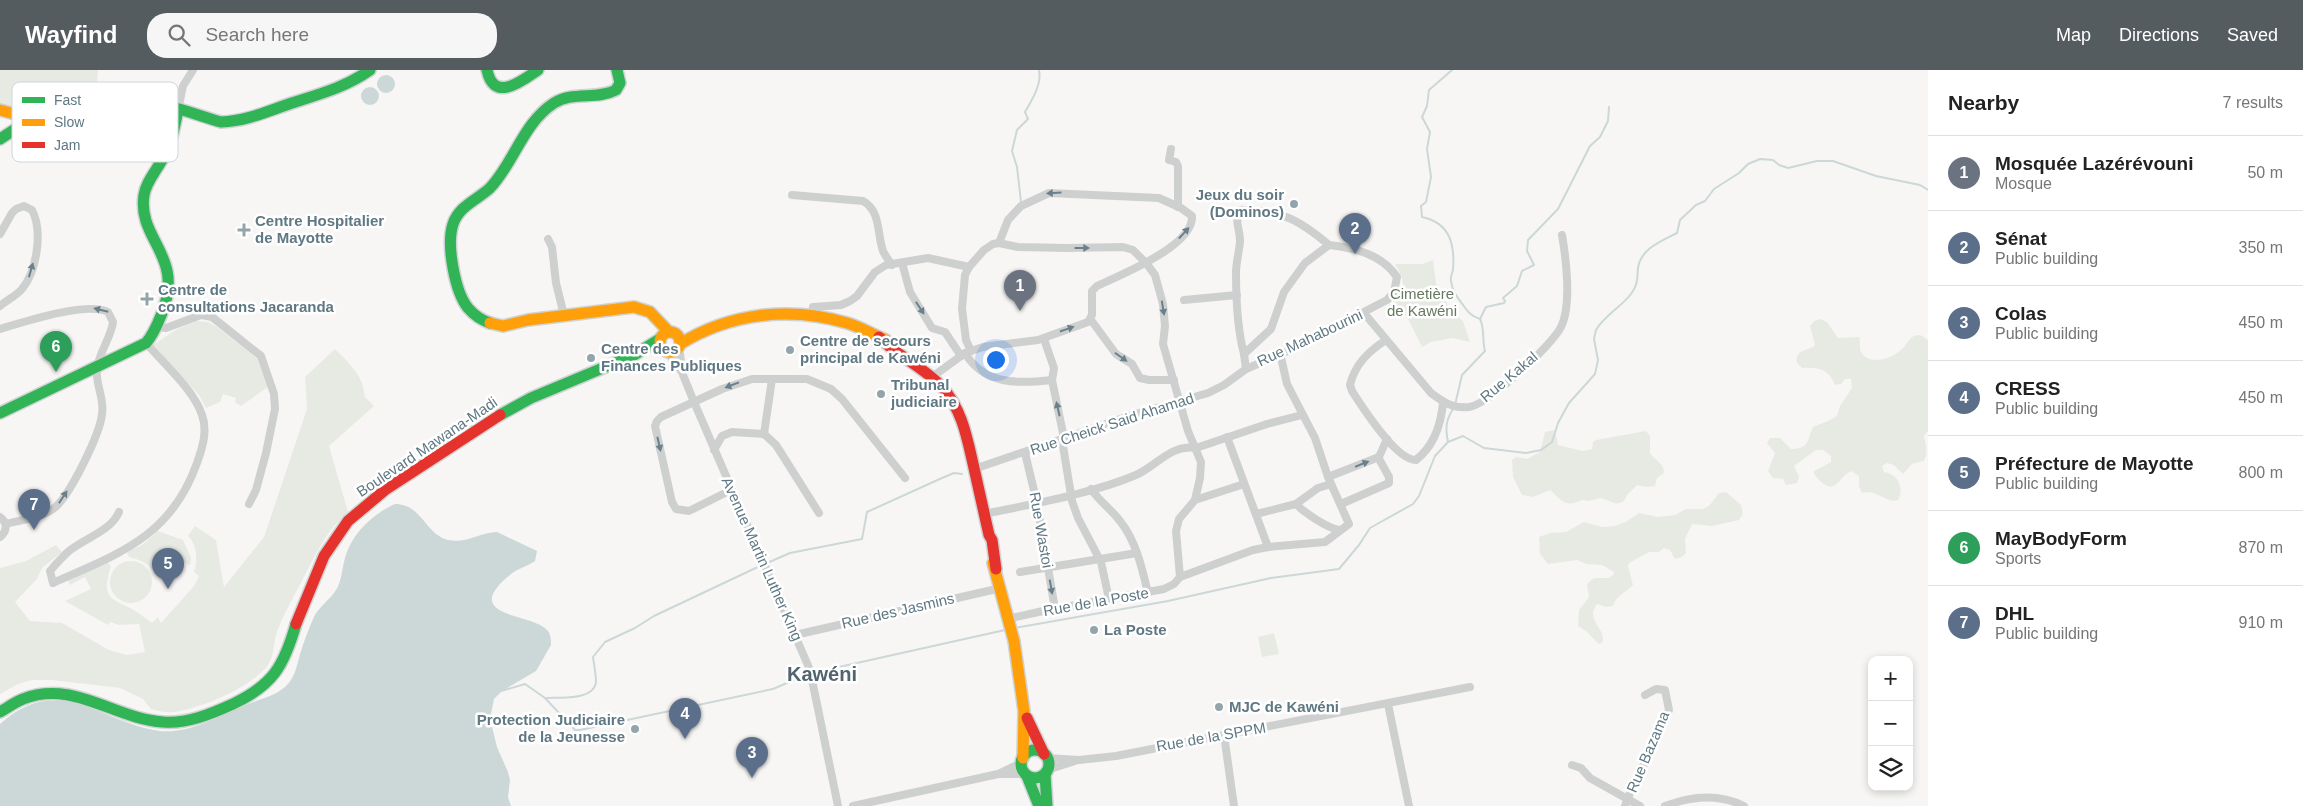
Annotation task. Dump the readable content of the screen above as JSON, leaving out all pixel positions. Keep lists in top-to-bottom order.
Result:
{
  "streets": {
    "main road": ["Boulevard Mawana-Madi"],
    "street": [
      "Rue Mahabourini",
      "Rue Kakal",
      "Rue Cheick Said Ahamad",
      "Rue Wastoi",
      "Avenue Martin Luther King",
      "Rue de la Poste",
      "Rue des Jasmins",
      "Rue de la SPPM",
      "Rue Bazama"
    ]
  },
  "crossings": [
    ["Rue Mahabourini", "Rue Cheick Said Ahamad"],
    ["Rue Cheick Said Ahamad", "Rue Wastoi"],
    ["Boulevard Mawana-Madi", "Avenue Martin Luther King"],
    ["Rue Wastoi", "Rue de la Poste"],
    ["Avenue Martin Luther King", "Rue des Jasmins"]
  ],
  "districts": ["Kawéni"],
  "parks": ["Cimetière de Kawéni"],
  "places": {
    "other": [
      "Jeux du soir (Dominos)",
      "Centre de secours principal de Kawéni",
      "Centre des Finances Publiques",
      "Tribunal judiciaire",
      "La Poste",
      "MJC de Kawéni",
      "Protection Judiciaire de la Jeunesse"
    ],
    "health": ["Centre Hospitalier de Mayotte", "Centre de consultations Jacaranda"]
  },
  "legend": ["Fast", "Slow", "Jam"],
  "page": {
    "header": "Wayfind",
    "search": "Search here",
    "nav": ["Map", "Directions", "Saved"],
    "heading": ["Nearby", "7 results"],
    "list": [
      {
        "mark": "1",
        "name": "Mosquée Lazérévouni",
        "note": "Mosque",
        "value": "50 m"
      },
      {
        "mark": "2",
        "name": "Sénat",
        "note": "Public building",
        "value": "350 m"
      },
      {
        "mark": "3",
        "name": "Colas",
        "note": "Public building",
        "value": "450 m"
      },
      {
        "mark": "4",
        "name": "CRESS",
        "note": "Public building",
        "value": "450 m"
      },
      {
        "mark": "5",
        "name": "Préfecture de Mayotte",
        "note": "Public building",
        "value": "800 m"
      },
      {
        "mark": "6",
        "name": "MayBodyForm",
        "note": "Sports",
        "value": "870 m"
      },
      {
        "mark": "7",
        "name": "DHL",
        "note": "Public building",
        "value": "910 m"
      }
    ],
    "pins": [
      "2",
      "1",
      "6",
      "7",
      "5",
      "4",
      "3"
    ],
    "map_buttons": ["+", "−"]
  }
}
